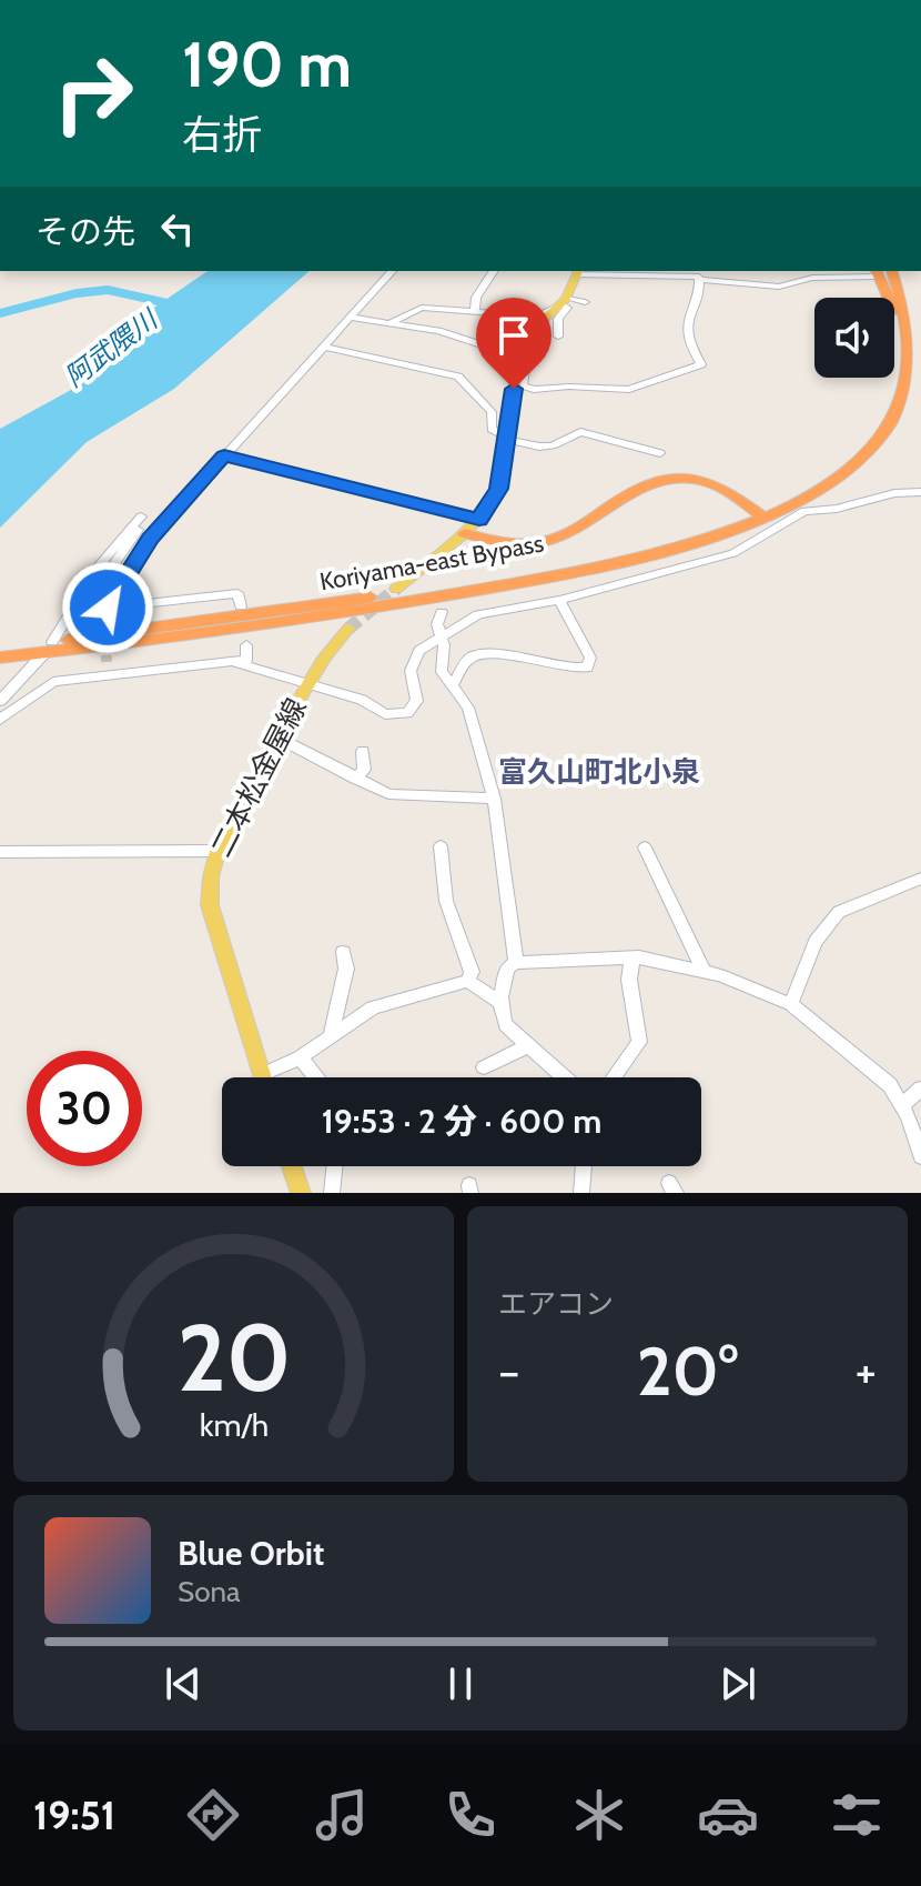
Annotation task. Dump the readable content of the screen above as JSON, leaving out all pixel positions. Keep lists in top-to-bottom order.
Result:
{
  "streets": {
    "highway": ["Koriyama-east Bypass"],
    "main road": ["二本松金屋線"]
  },
  "districts": ["富久山町北小泉"],
  "water": ["阿武隈川"],
  "page": {
    "turn": ["190 m", "右折"],
    "then": "その先",
    "limit": "30",
    "trip": "19:53 · 2 分 · 600 m",
    "tile": "エアコン",
    "heat": ["−", "20°", "+"],
    "song": ["Blue Orbit", "Sona"],
    "tabs": "19:51",
    "gauge": ["20", "km/h"]
  }
}
